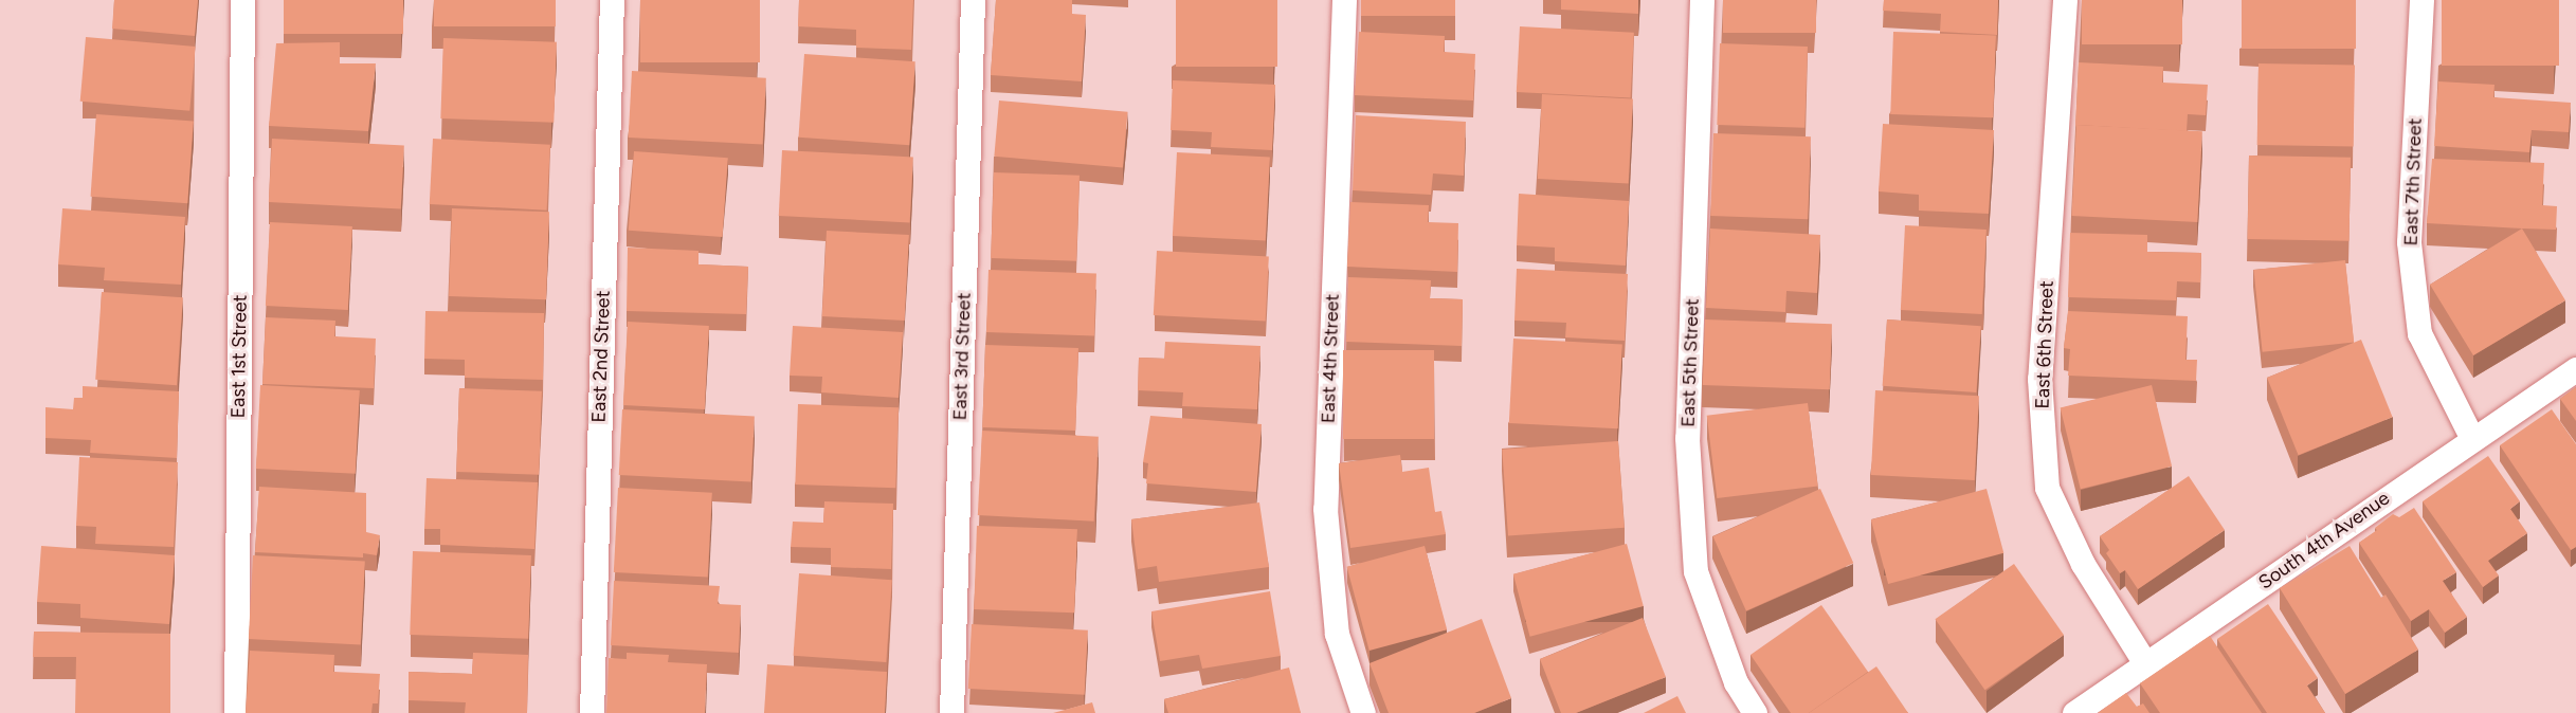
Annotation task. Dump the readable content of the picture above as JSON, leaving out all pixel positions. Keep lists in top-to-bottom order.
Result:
{
  "streets": {
    "lane": [
      "East 7th Street",
      "East 6th Street",
      "East 1st Street",
      "East 2nd Street",
      "East 3rd Street",
      "East 4th Street",
      "East 5th Street",
      "South 4th Avenue"
    ]
  },
  "crossings": [
    ["East 7th Street", "South 4th Avenue"],
    ["East 6th Street", "South 4th Avenue"]
  ]
}
